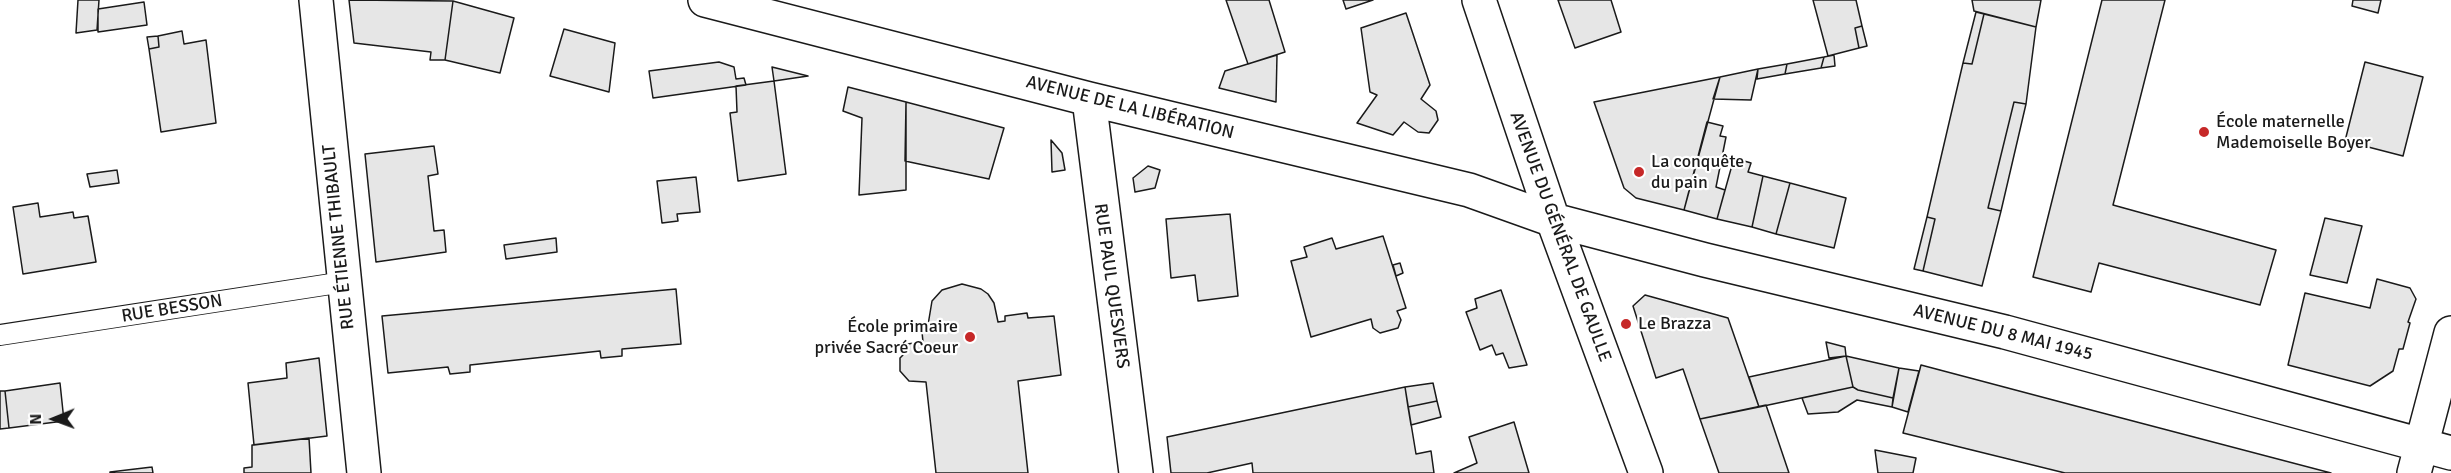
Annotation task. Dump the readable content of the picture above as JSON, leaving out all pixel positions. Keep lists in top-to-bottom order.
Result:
{
  "streets": {
    "street": [
      "AVENUE DE LA LIBÉRATION",
      "RUE ÉTIENNE THIBAULT",
      "AVENUE DU GÉNÉRAL DE GAULLE",
      "RUE PAUL QUESVERS",
      "AVENUE DU 8 MAI 1945"
    ],
    "lane": ["RUE BESSON"]
  },
  "crossings": [
    ["AVENUE DE LA LIBÉRATION", "AVENUE DU GÉNÉRAL DE GAULLE"],
    ["AVENUE DE LA LIBÉRATION", "RUE PAUL QUESVERS"],
    ["AVENUE DE LA LIBÉRATION", "AVENUE DU 8 MAI 1945"],
    ["RUE ÉTIENNE THIBAULT", "RUE BESSON"],
    ["AVENUE DU GÉNÉRAL DE GAULLE", "AVENUE DU 8 MAI 1945"]
  ],
  "places": [
    "École maternelle Mademoiselle Boyer",
    "La conquête du pain",
    "Le Brazza",
    "École primaire privée Sacré Coeur"
  ],
  "north": "left"
}
